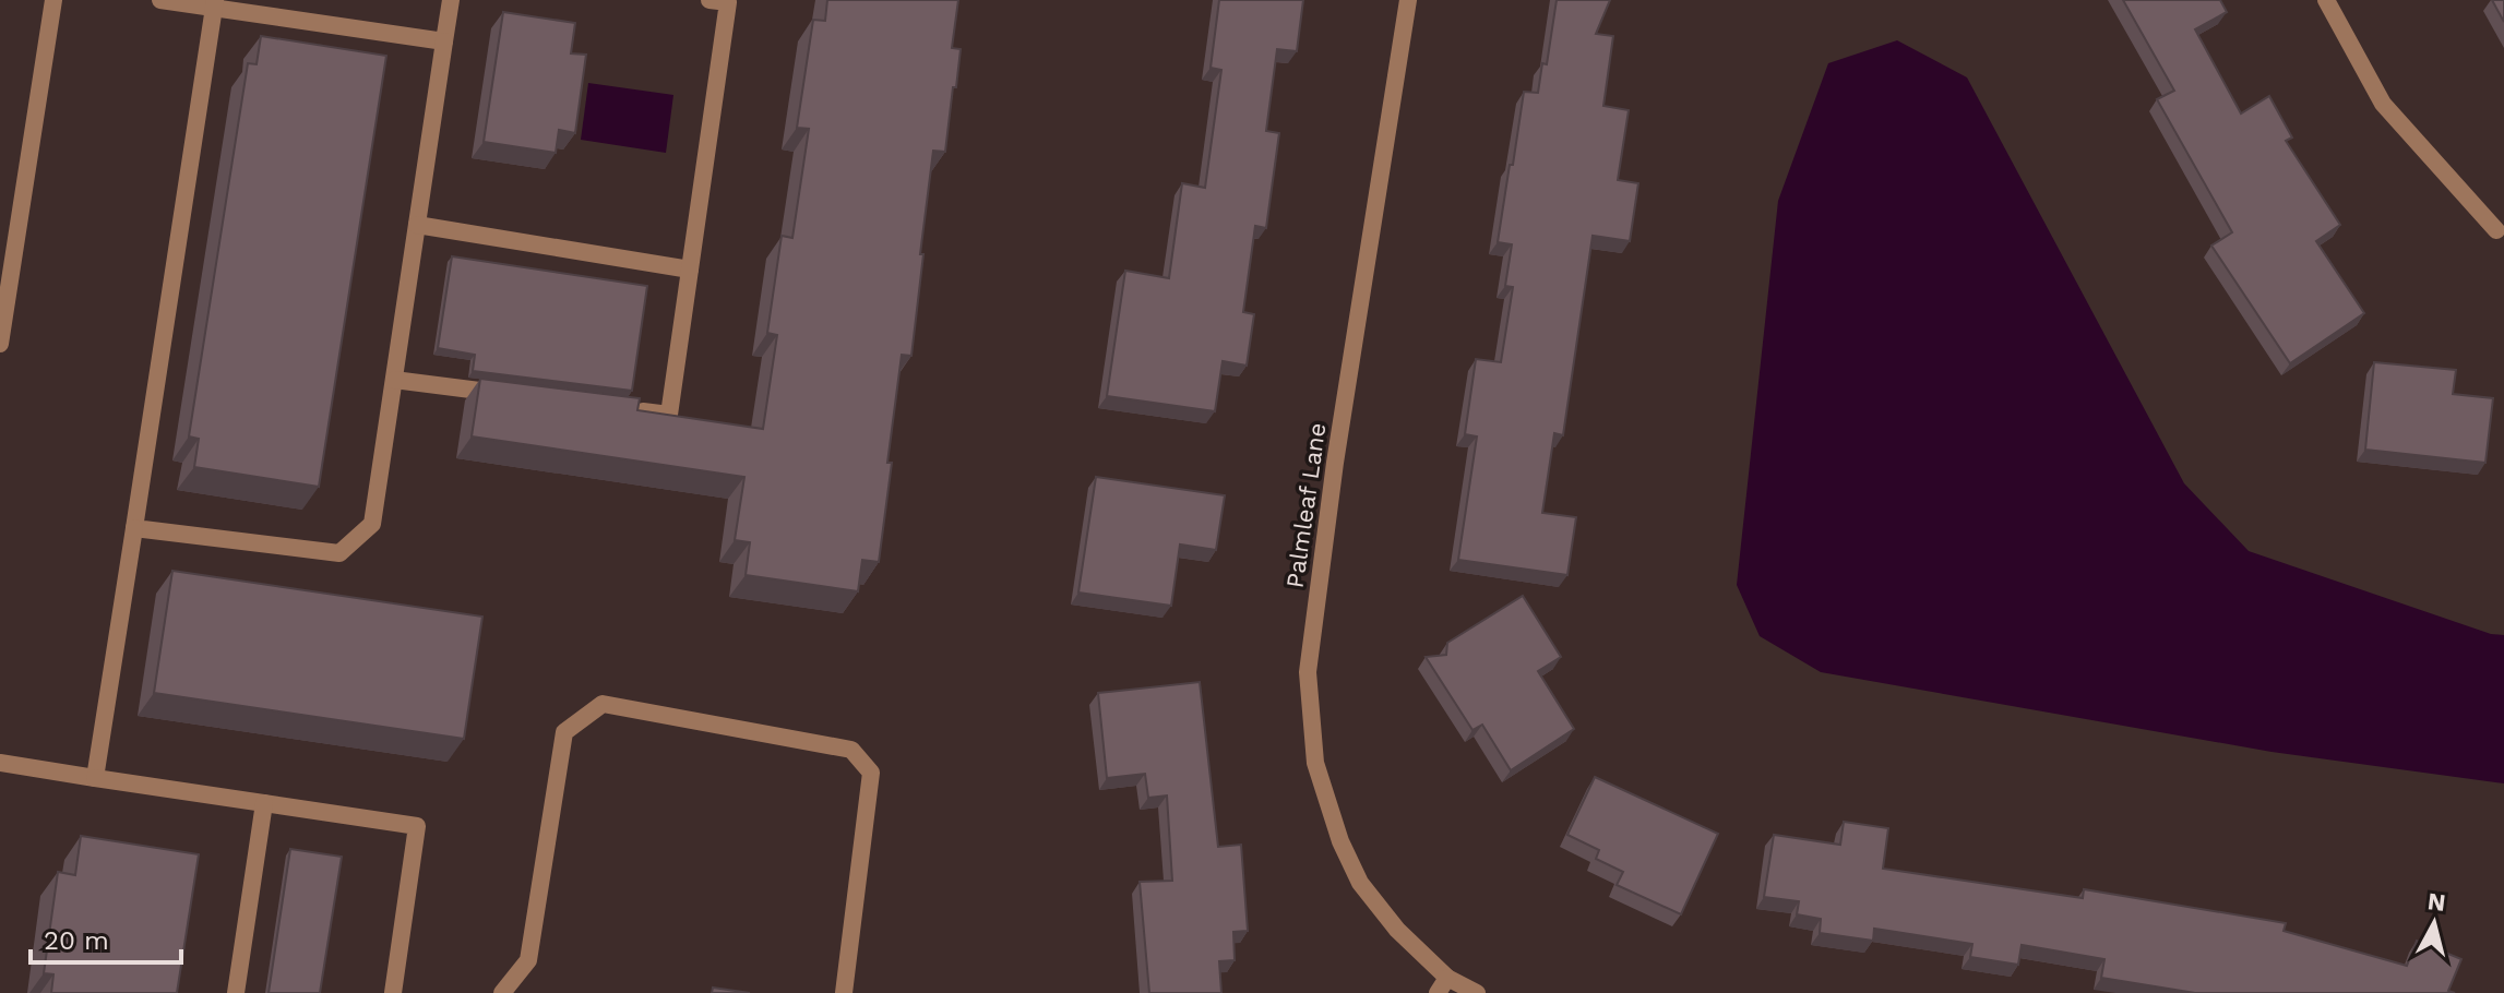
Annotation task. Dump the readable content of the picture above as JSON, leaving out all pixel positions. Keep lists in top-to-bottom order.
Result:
{
  "streets": {
    "street": ["Palmleaf Lane"]
  },
  "scale_bar": "20 m",
  "north": "top"
}
